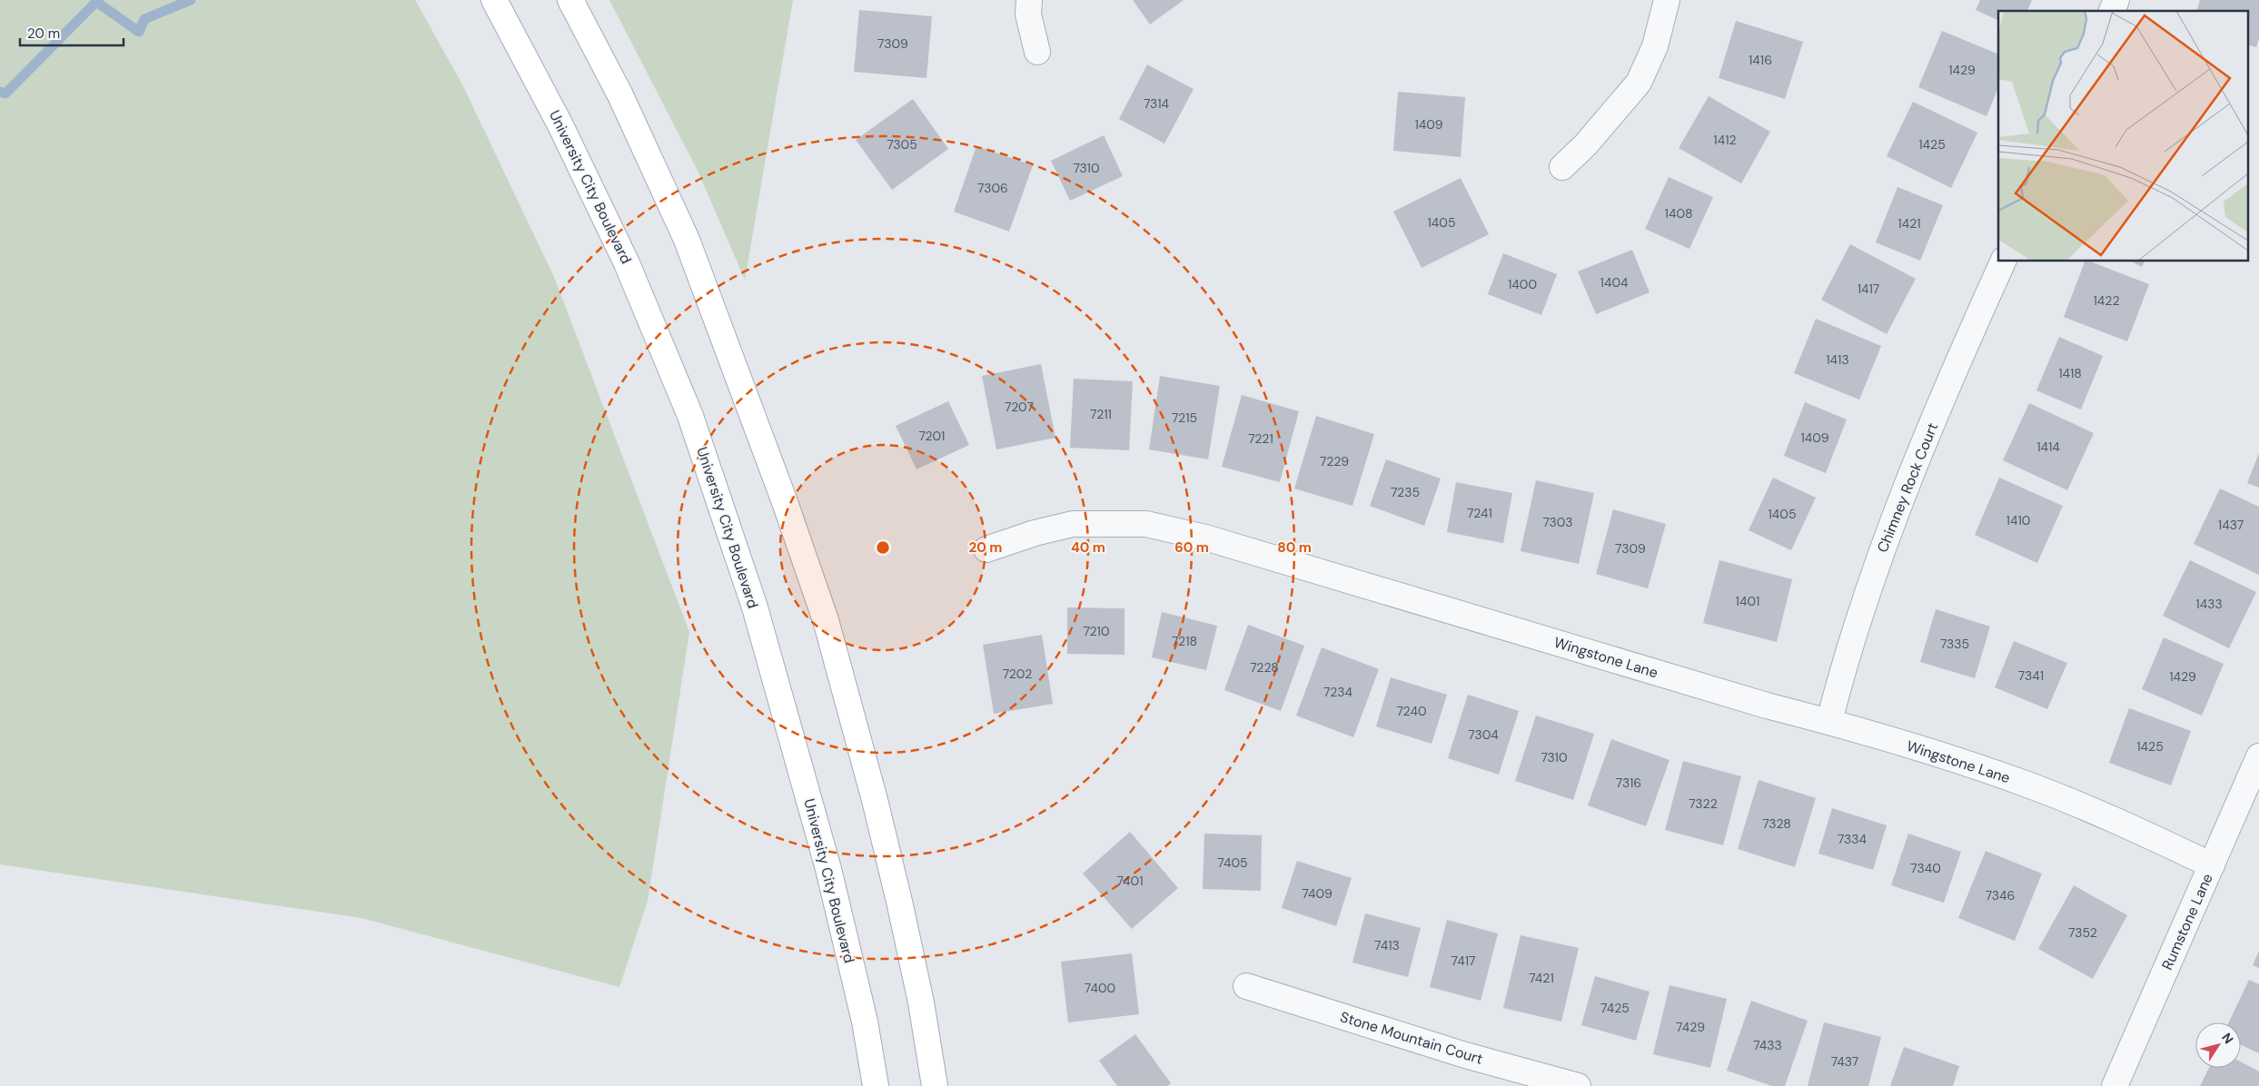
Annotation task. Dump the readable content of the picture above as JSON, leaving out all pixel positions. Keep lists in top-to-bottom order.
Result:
{
  "streets": {
    "main road": ["University City Boulevard"],
    "street": [
      "Chimney Rock Court",
      "Wingstone Lane",
      "Rumstone Lane",
      "Stone Mountain Court"
    ]
  },
  "crossings": [
    ["Chimney Rock Court", "Wingstone Lane"],
    ["Wingstone Lane", "Rumstone Lane"]
  ],
  "house_numbers": [
    "7309",
    "1416",
    "1429",
    "7314",
    "1409",
    "1412",
    "7305",
    "1425",
    "7310",
    "7306",
    "1408",
    "1405",
    "1421",
    "1404",
    "1400",
    "1417",
    "1422",
    "1413",
    "1418",
    "7207",
    "7211",
    "7215",
    "7201",
    "1409",
    "7221",
    "1414",
    "7229",
    "7235",
    "7241",
    "1405",
    "1410",
    "7303",
    "1437",
    "7309",
    "1401",
    "1433",
    "7210",
    "7218",
    "7335",
    "7228",
    "7202",
    "7341",
    "1429",
    "7234",
    "7240",
    "7304",
    "1425",
    "7310",
    "7316",
    "7322",
    "7328",
    "7334",
    "7405",
    "7340",
    "7401",
    "7409",
    "7346",
    "7352",
    "7413",
    "7417",
    "7421",
    "7400",
    "7425",
    "7429",
    "7433",
    "7437"
  ],
  "scale_bar": "20 m",
  "north": "top right",
  "rings": [
    "20 m",
    "40 m",
    "60 m",
    "80 m"
  ]
}
